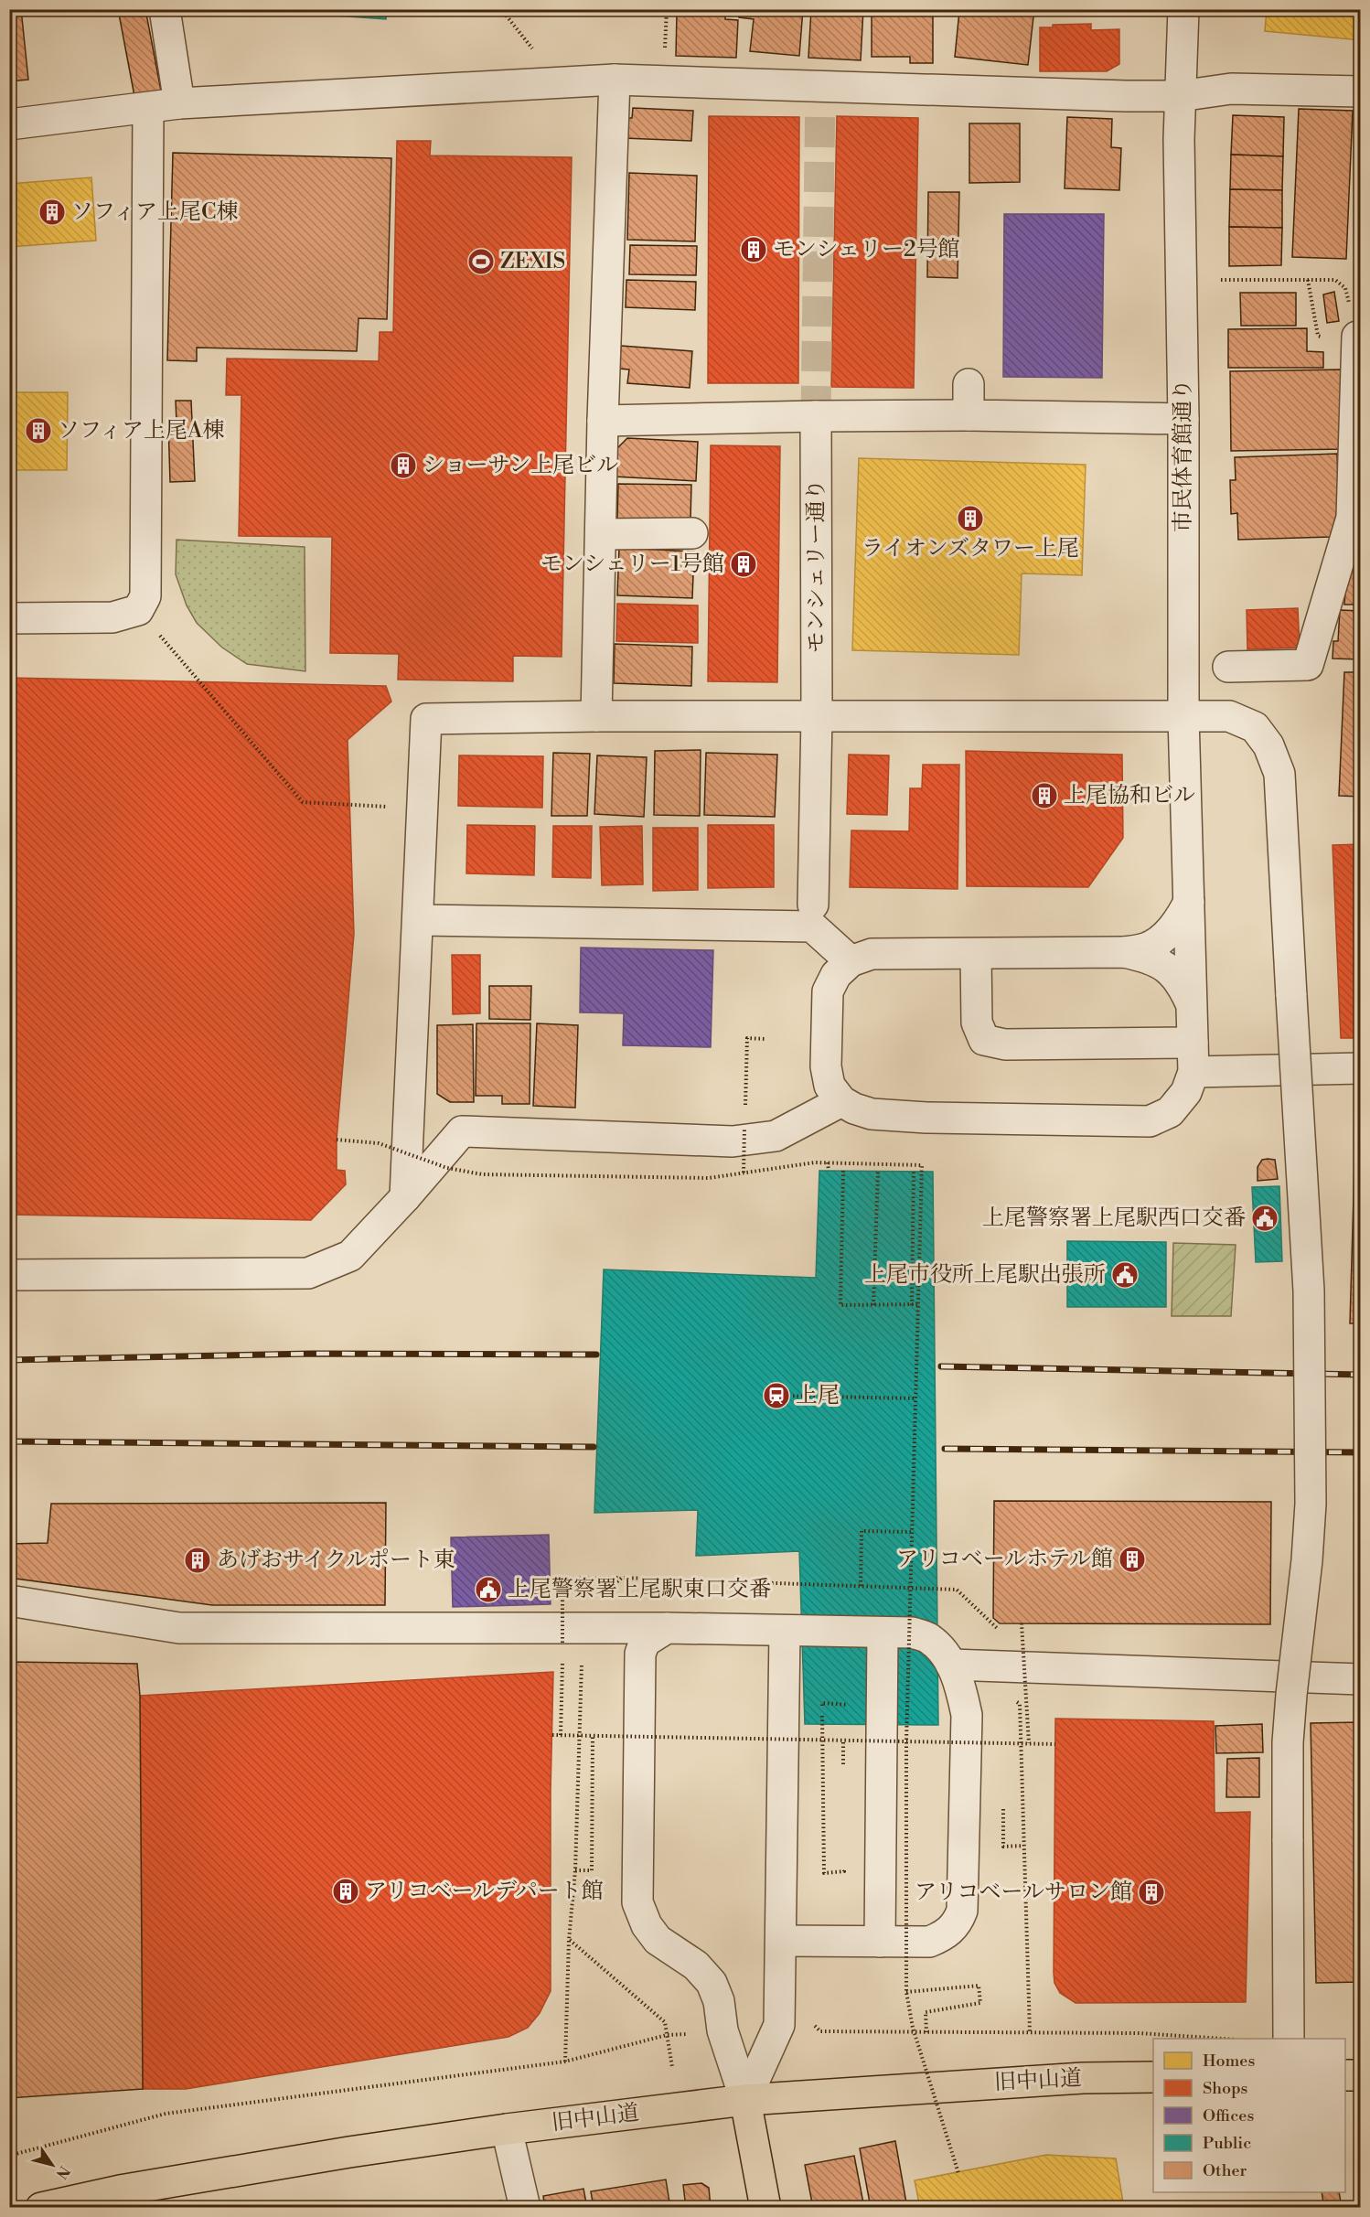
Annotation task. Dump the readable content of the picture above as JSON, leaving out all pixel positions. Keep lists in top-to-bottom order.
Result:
{
  "streets": {
    "main road": ["旧中山道"],
    "street": ["市民体育館通り", "モンシェリー通り"]
  },
  "places": {
    "building": [
      "ソフィア上尾C棟",
      "モンシェリー2号館",
      "ソフィア上尾A棟",
      "ショーサン上尾ビル",
      "ライオンズタワー上尾",
      "モンシェリー1号館",
      "上尾協和ビル",
      "アリコベールホテル館",
      "あげおサイクルポート東",
      "アリコベールデパート館",
      "アリコベールサロン館"
    ],
    "sports": ["ZEXIS"],
    "public building": ["上尾警察署上尾駅西口交番", "上尾市役所上尾駅出張所", "上尾警察署上尾駅東口交番"],
    "station": ["上尾"]
  },
  "legend": [
    "Homes",
    "Shops",
    "Offices",
    "Public",
    "Other"
  ],
  "north": "bottom right"
}
